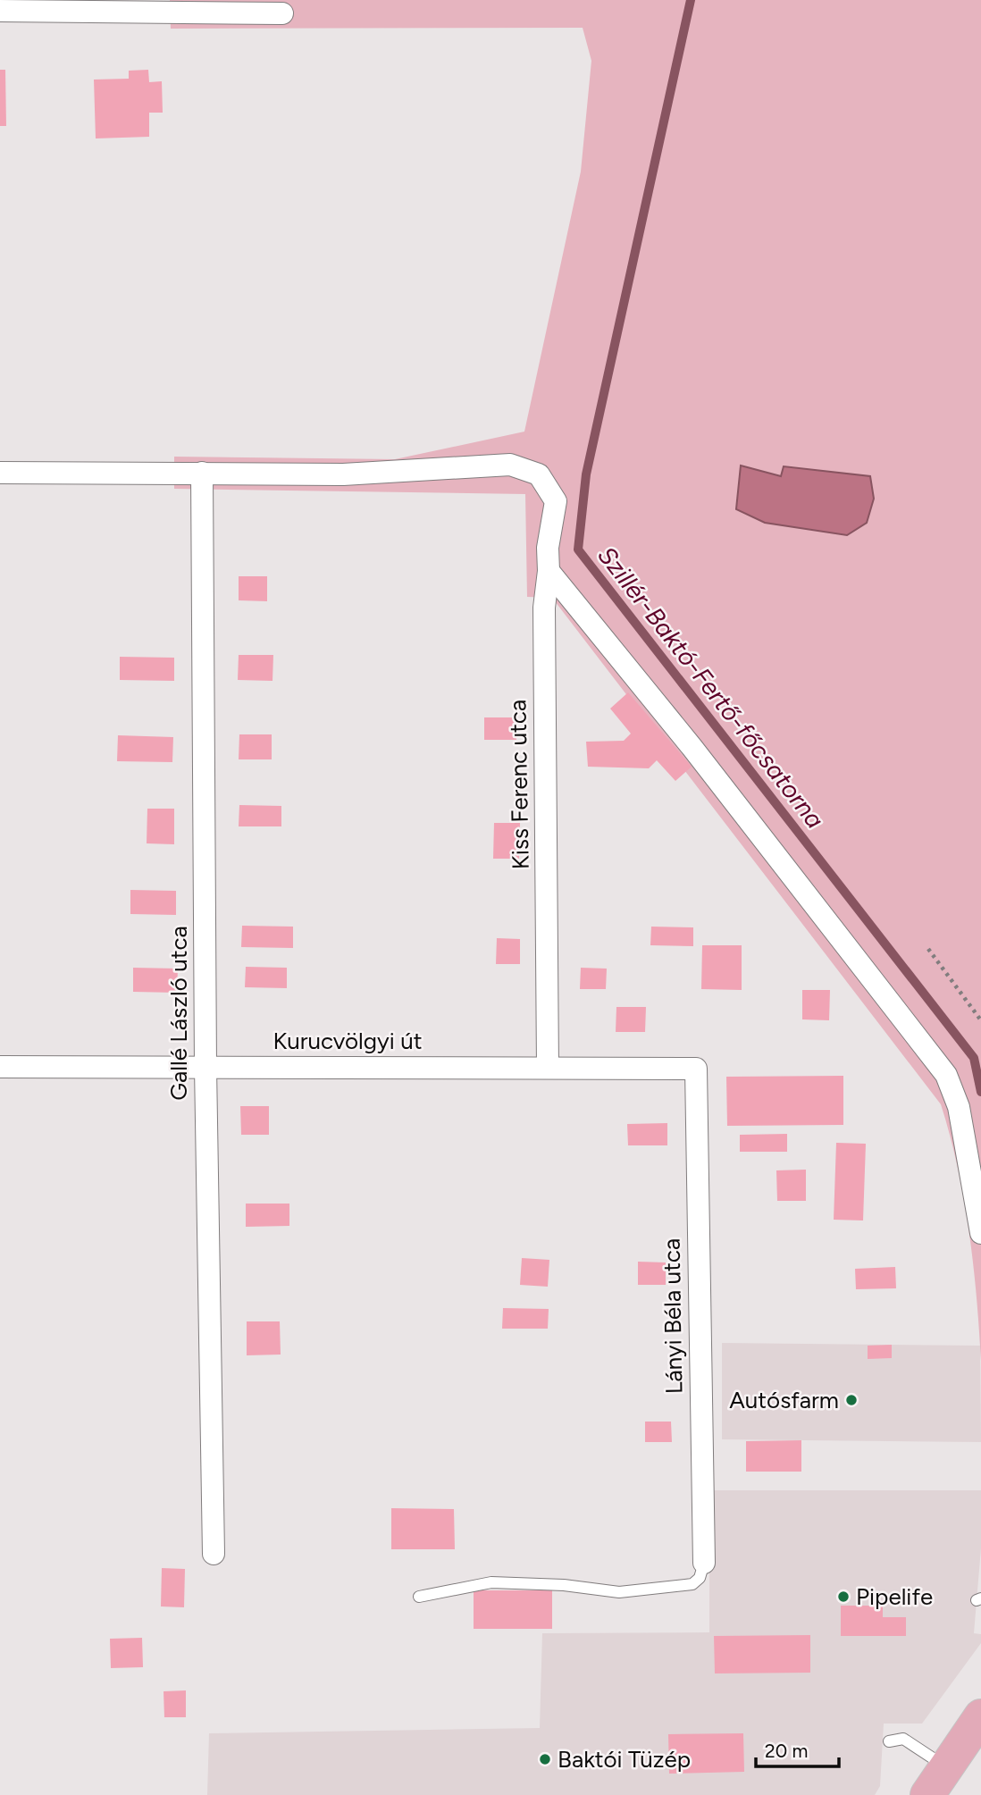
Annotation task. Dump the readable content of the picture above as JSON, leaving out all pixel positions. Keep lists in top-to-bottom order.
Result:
{
  "streets": {
    "street": [
      "Kiss Ferenc utca",
      "Gallé László utca",
      "Kurucvölgyi út",
      "Lányi Béla utca"
    ]
  },
  "crossings": [
    ["Kiss Ferenc utca", "Gallé László utca"],
    ["Kiss Ferenc utca", "Kurucvölgyi út"],
    ["Gallé László utca", "Kurucvölgyi út"],
    ["Kurucvölgyi út", "Lányi Béla utca"]
  ],
  "water": ["Szillér-Baktó-Fertő-főcsatorna"],
  "places": ["Autósfarm", "Pipelife", "Baktói Tüzép"],
  "scale_bar": "20 m"
}
